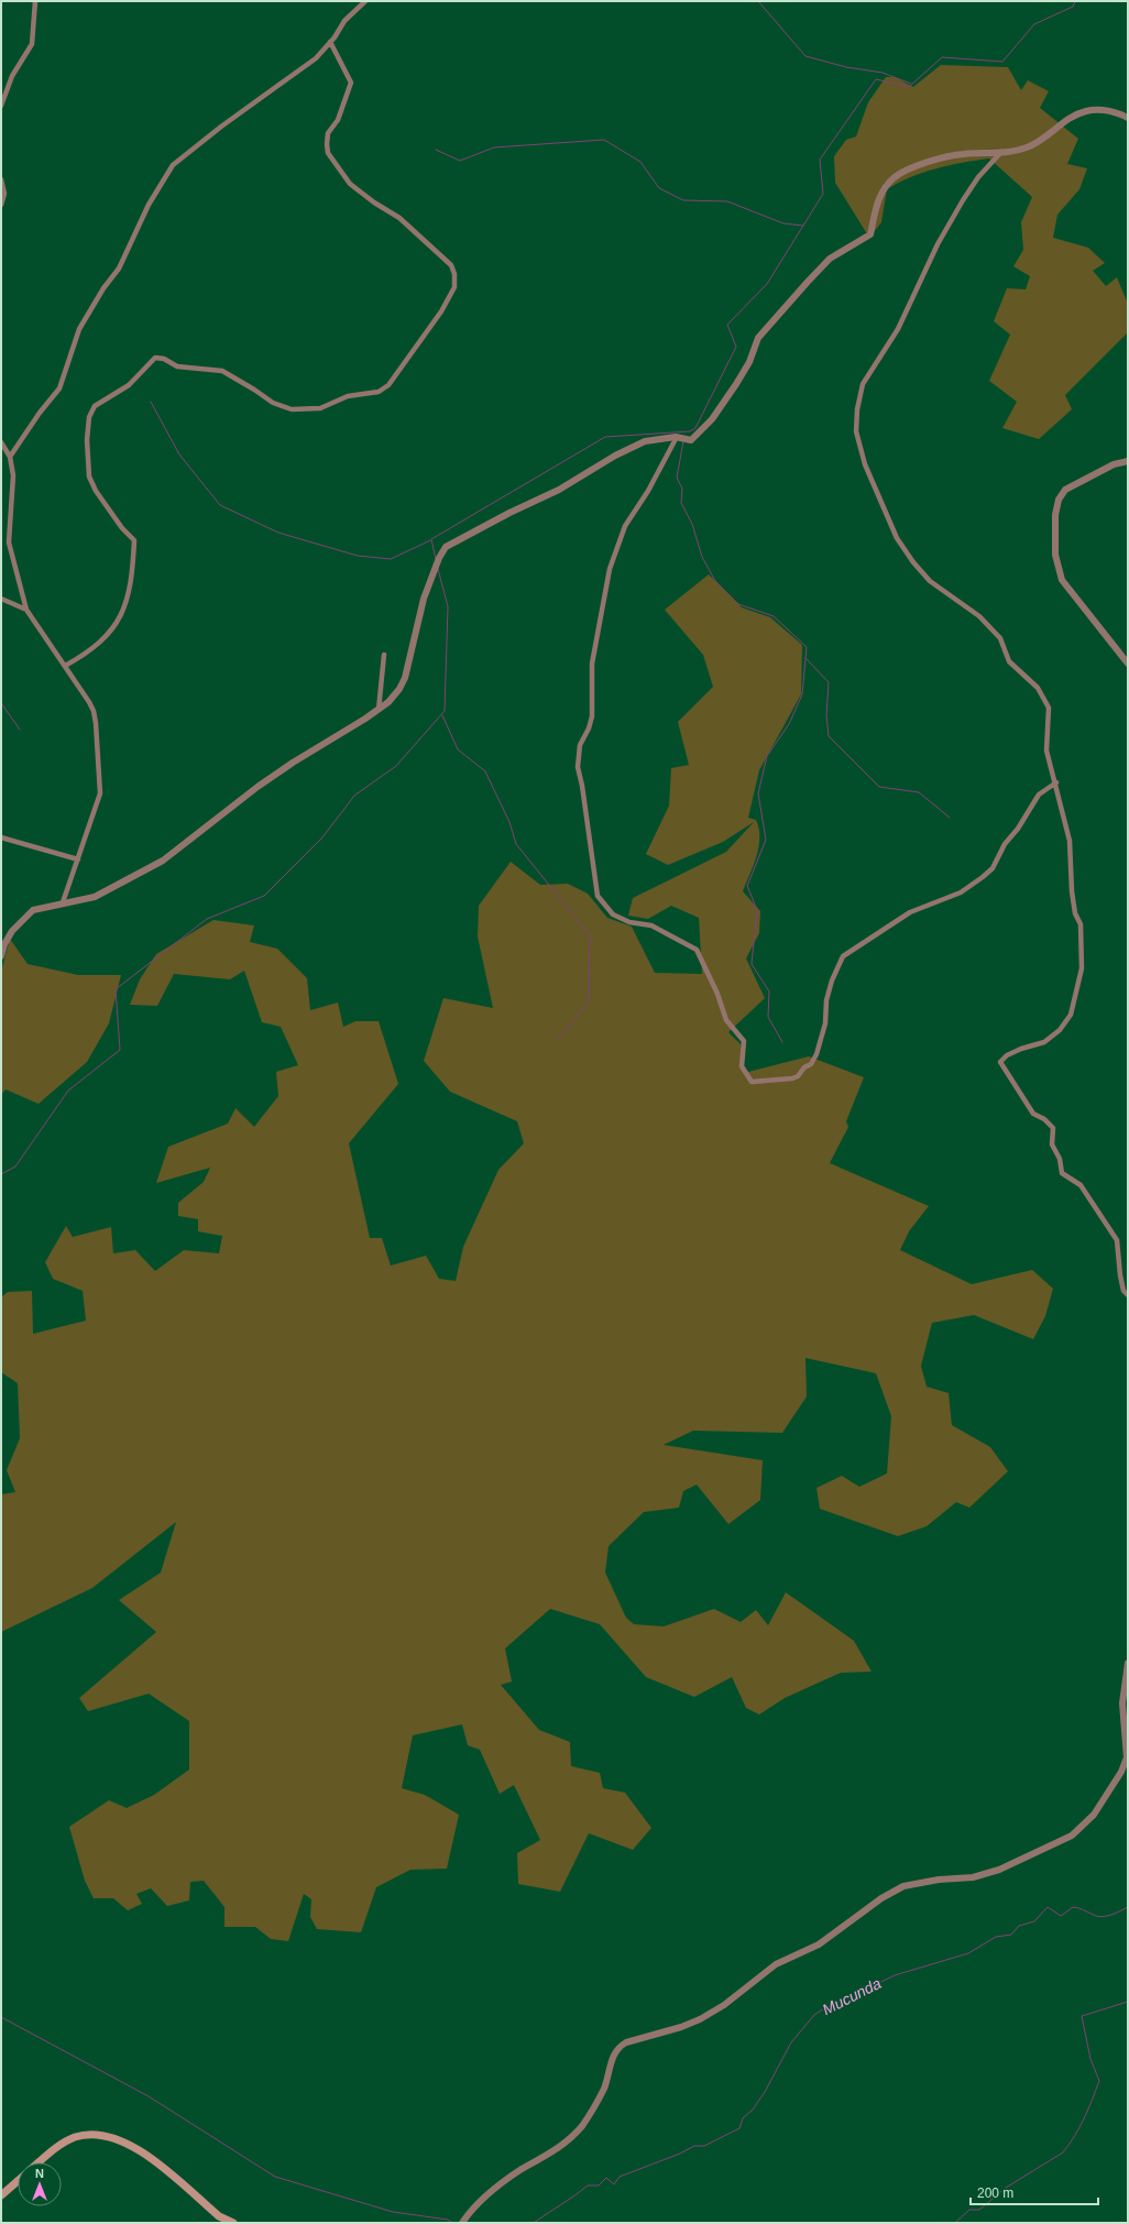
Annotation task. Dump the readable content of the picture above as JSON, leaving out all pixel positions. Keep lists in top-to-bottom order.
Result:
{
  "water": ["Mucunda"],
  "scale_bar": "200 m",
  "north": "top"
}
